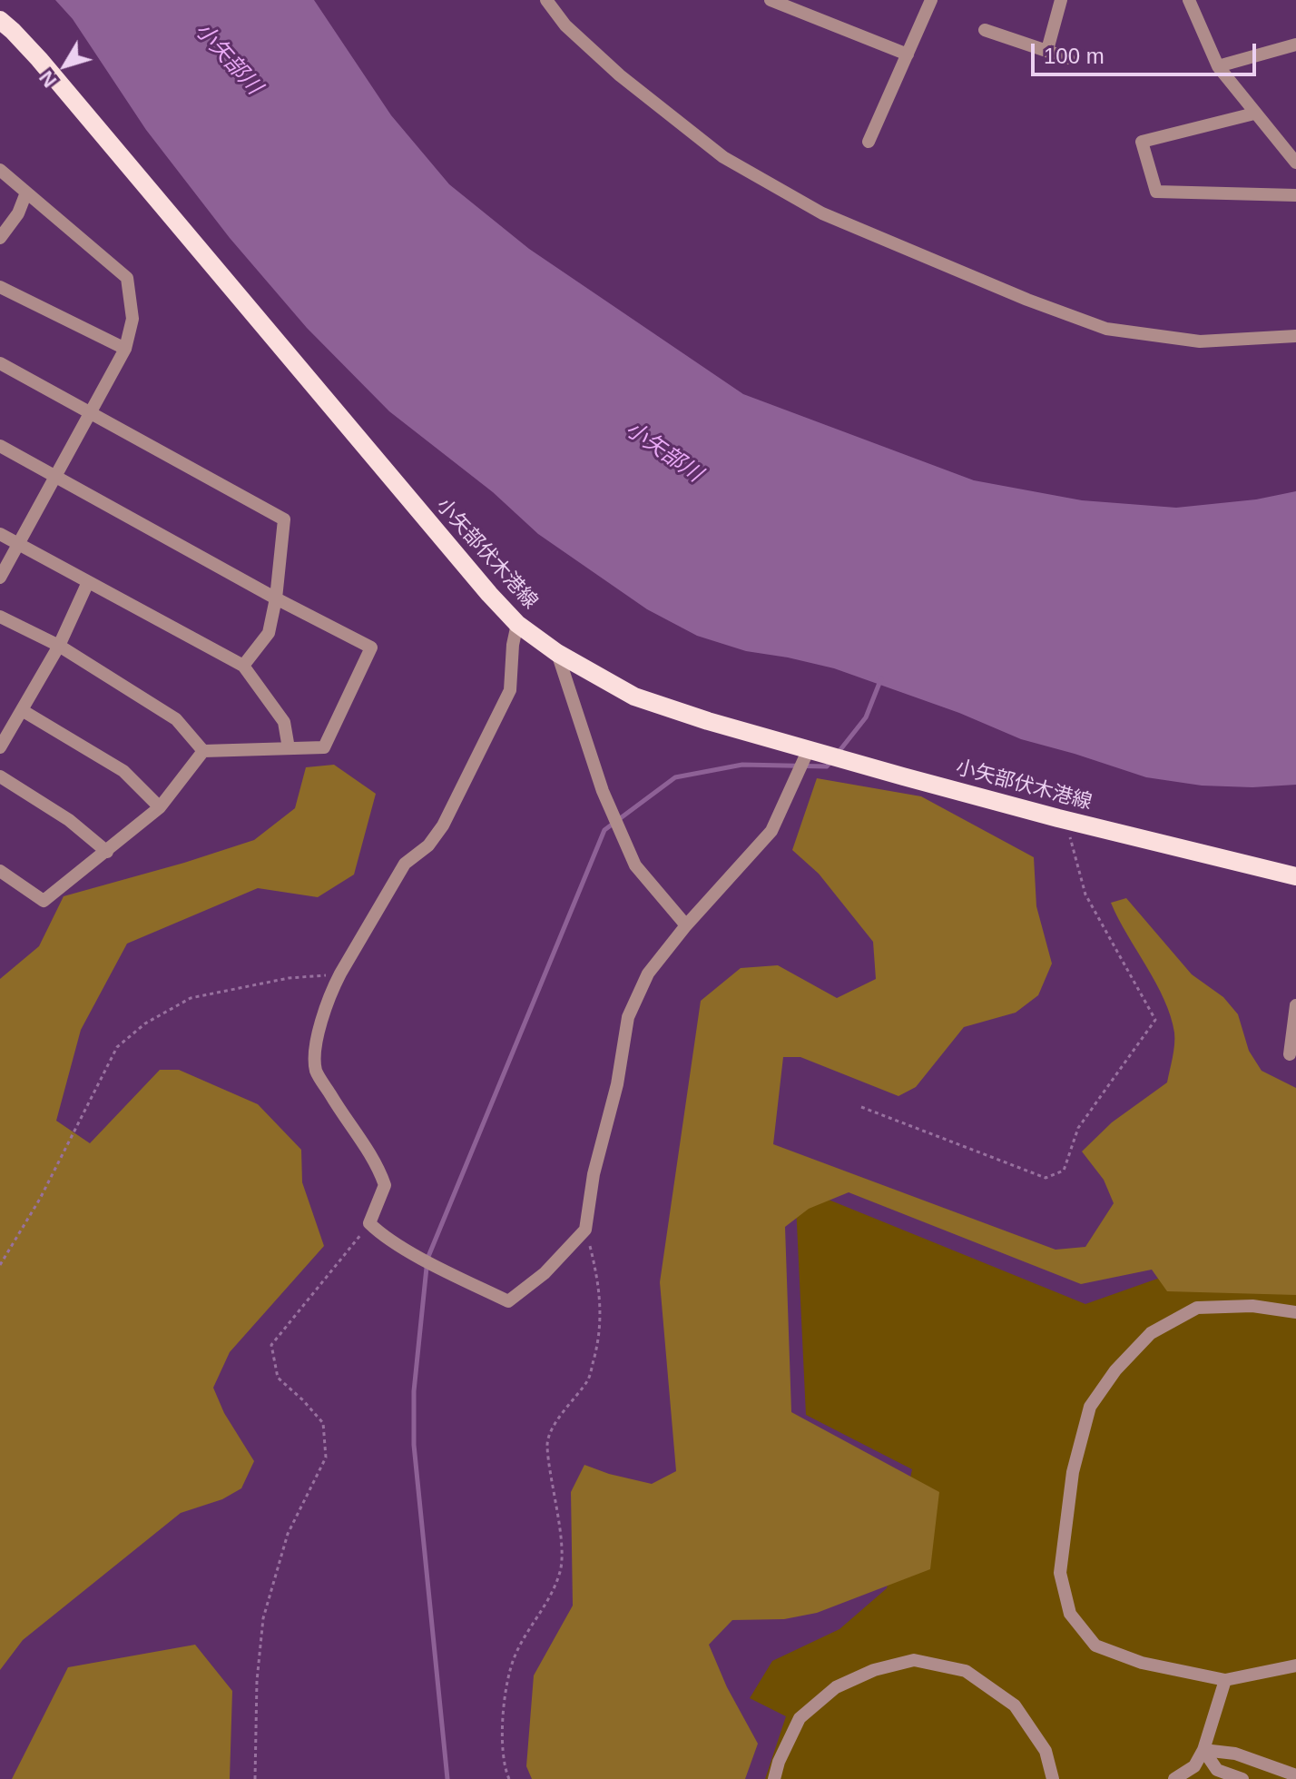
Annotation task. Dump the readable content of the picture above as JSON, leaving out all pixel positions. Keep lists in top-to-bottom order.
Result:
{
  "streets": {
    "main road": ["小矢部伏木港線"]
  },
  "water": ["小矢部川"],
  "scale_bar": "100 m",
  "north": "bottom left"
}
